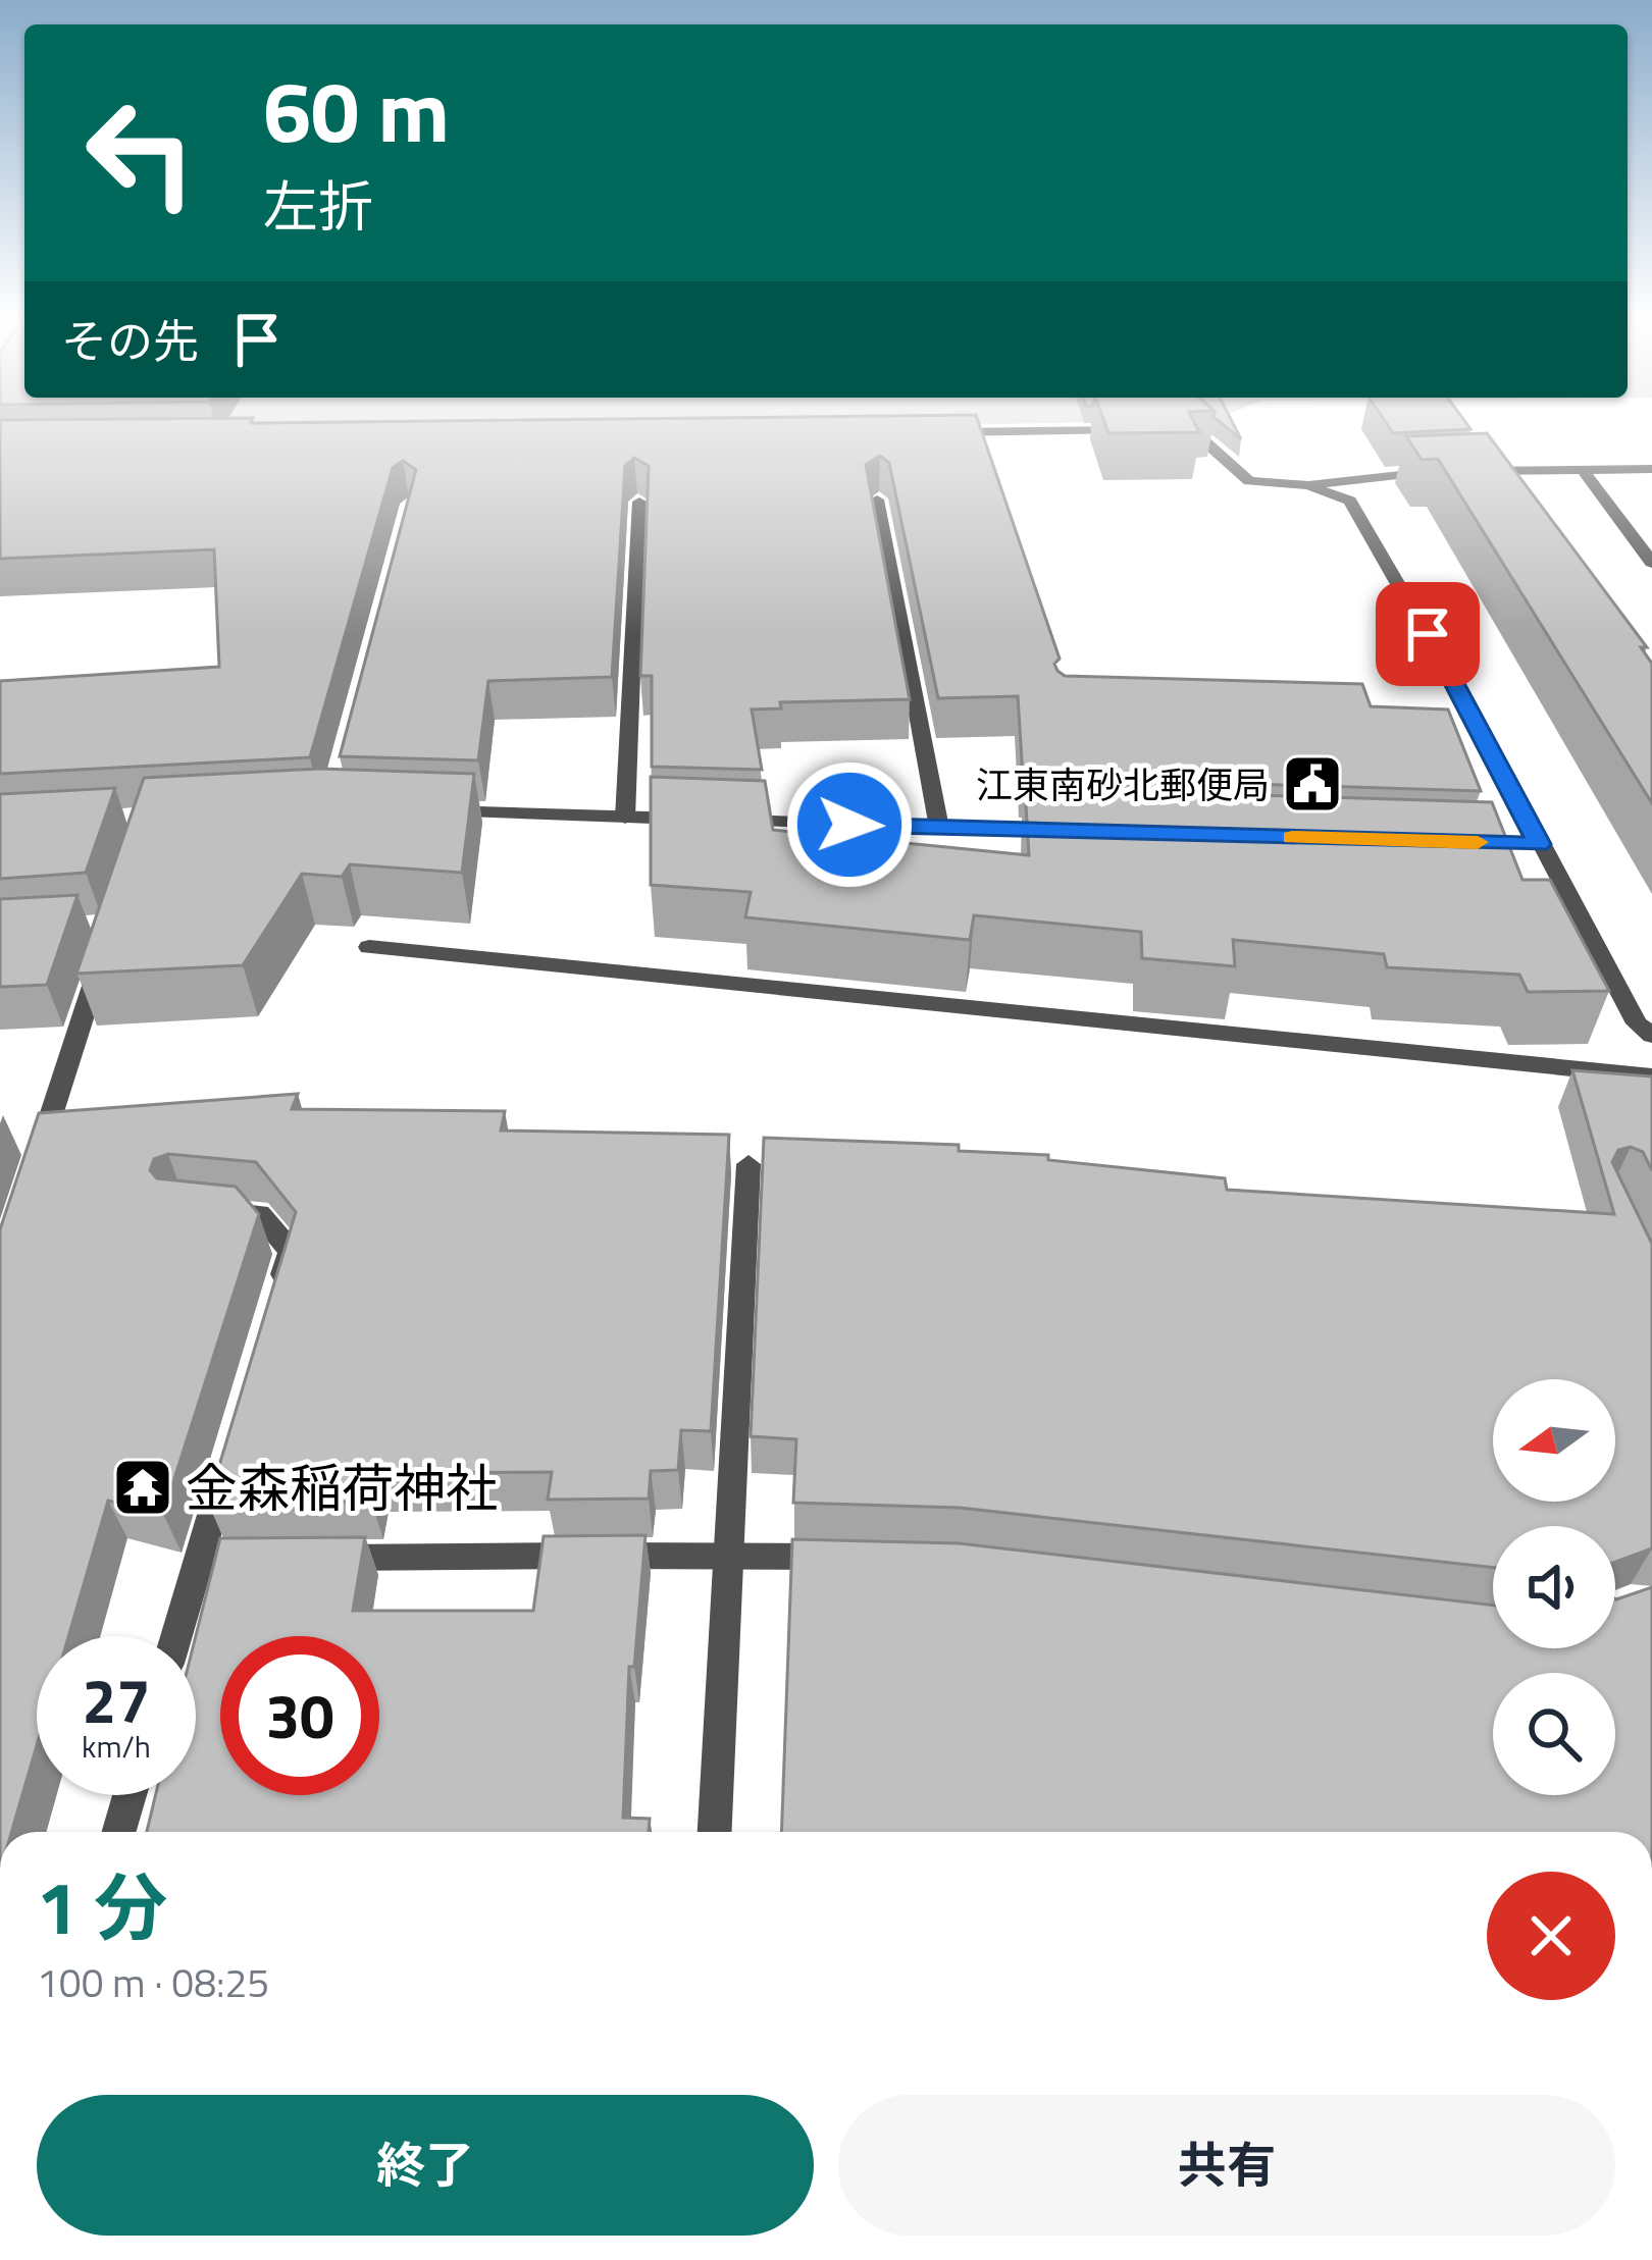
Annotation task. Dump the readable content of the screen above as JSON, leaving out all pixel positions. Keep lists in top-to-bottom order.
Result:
{
  "places": {
    "public building": ["江東南砂北郵便局"],
    "temple": ["金森稲荷神社"]
  },
  "north": "left",
  "page": {
    "turn": ["60 m", "左折"],
    "then": "その先",
    "speed": "27 km/h",
    "limit": "30",
    "heading": ["1 分", "100 m · 08:25"],
    "buttons": ["終了", "共有"]
  }
}
